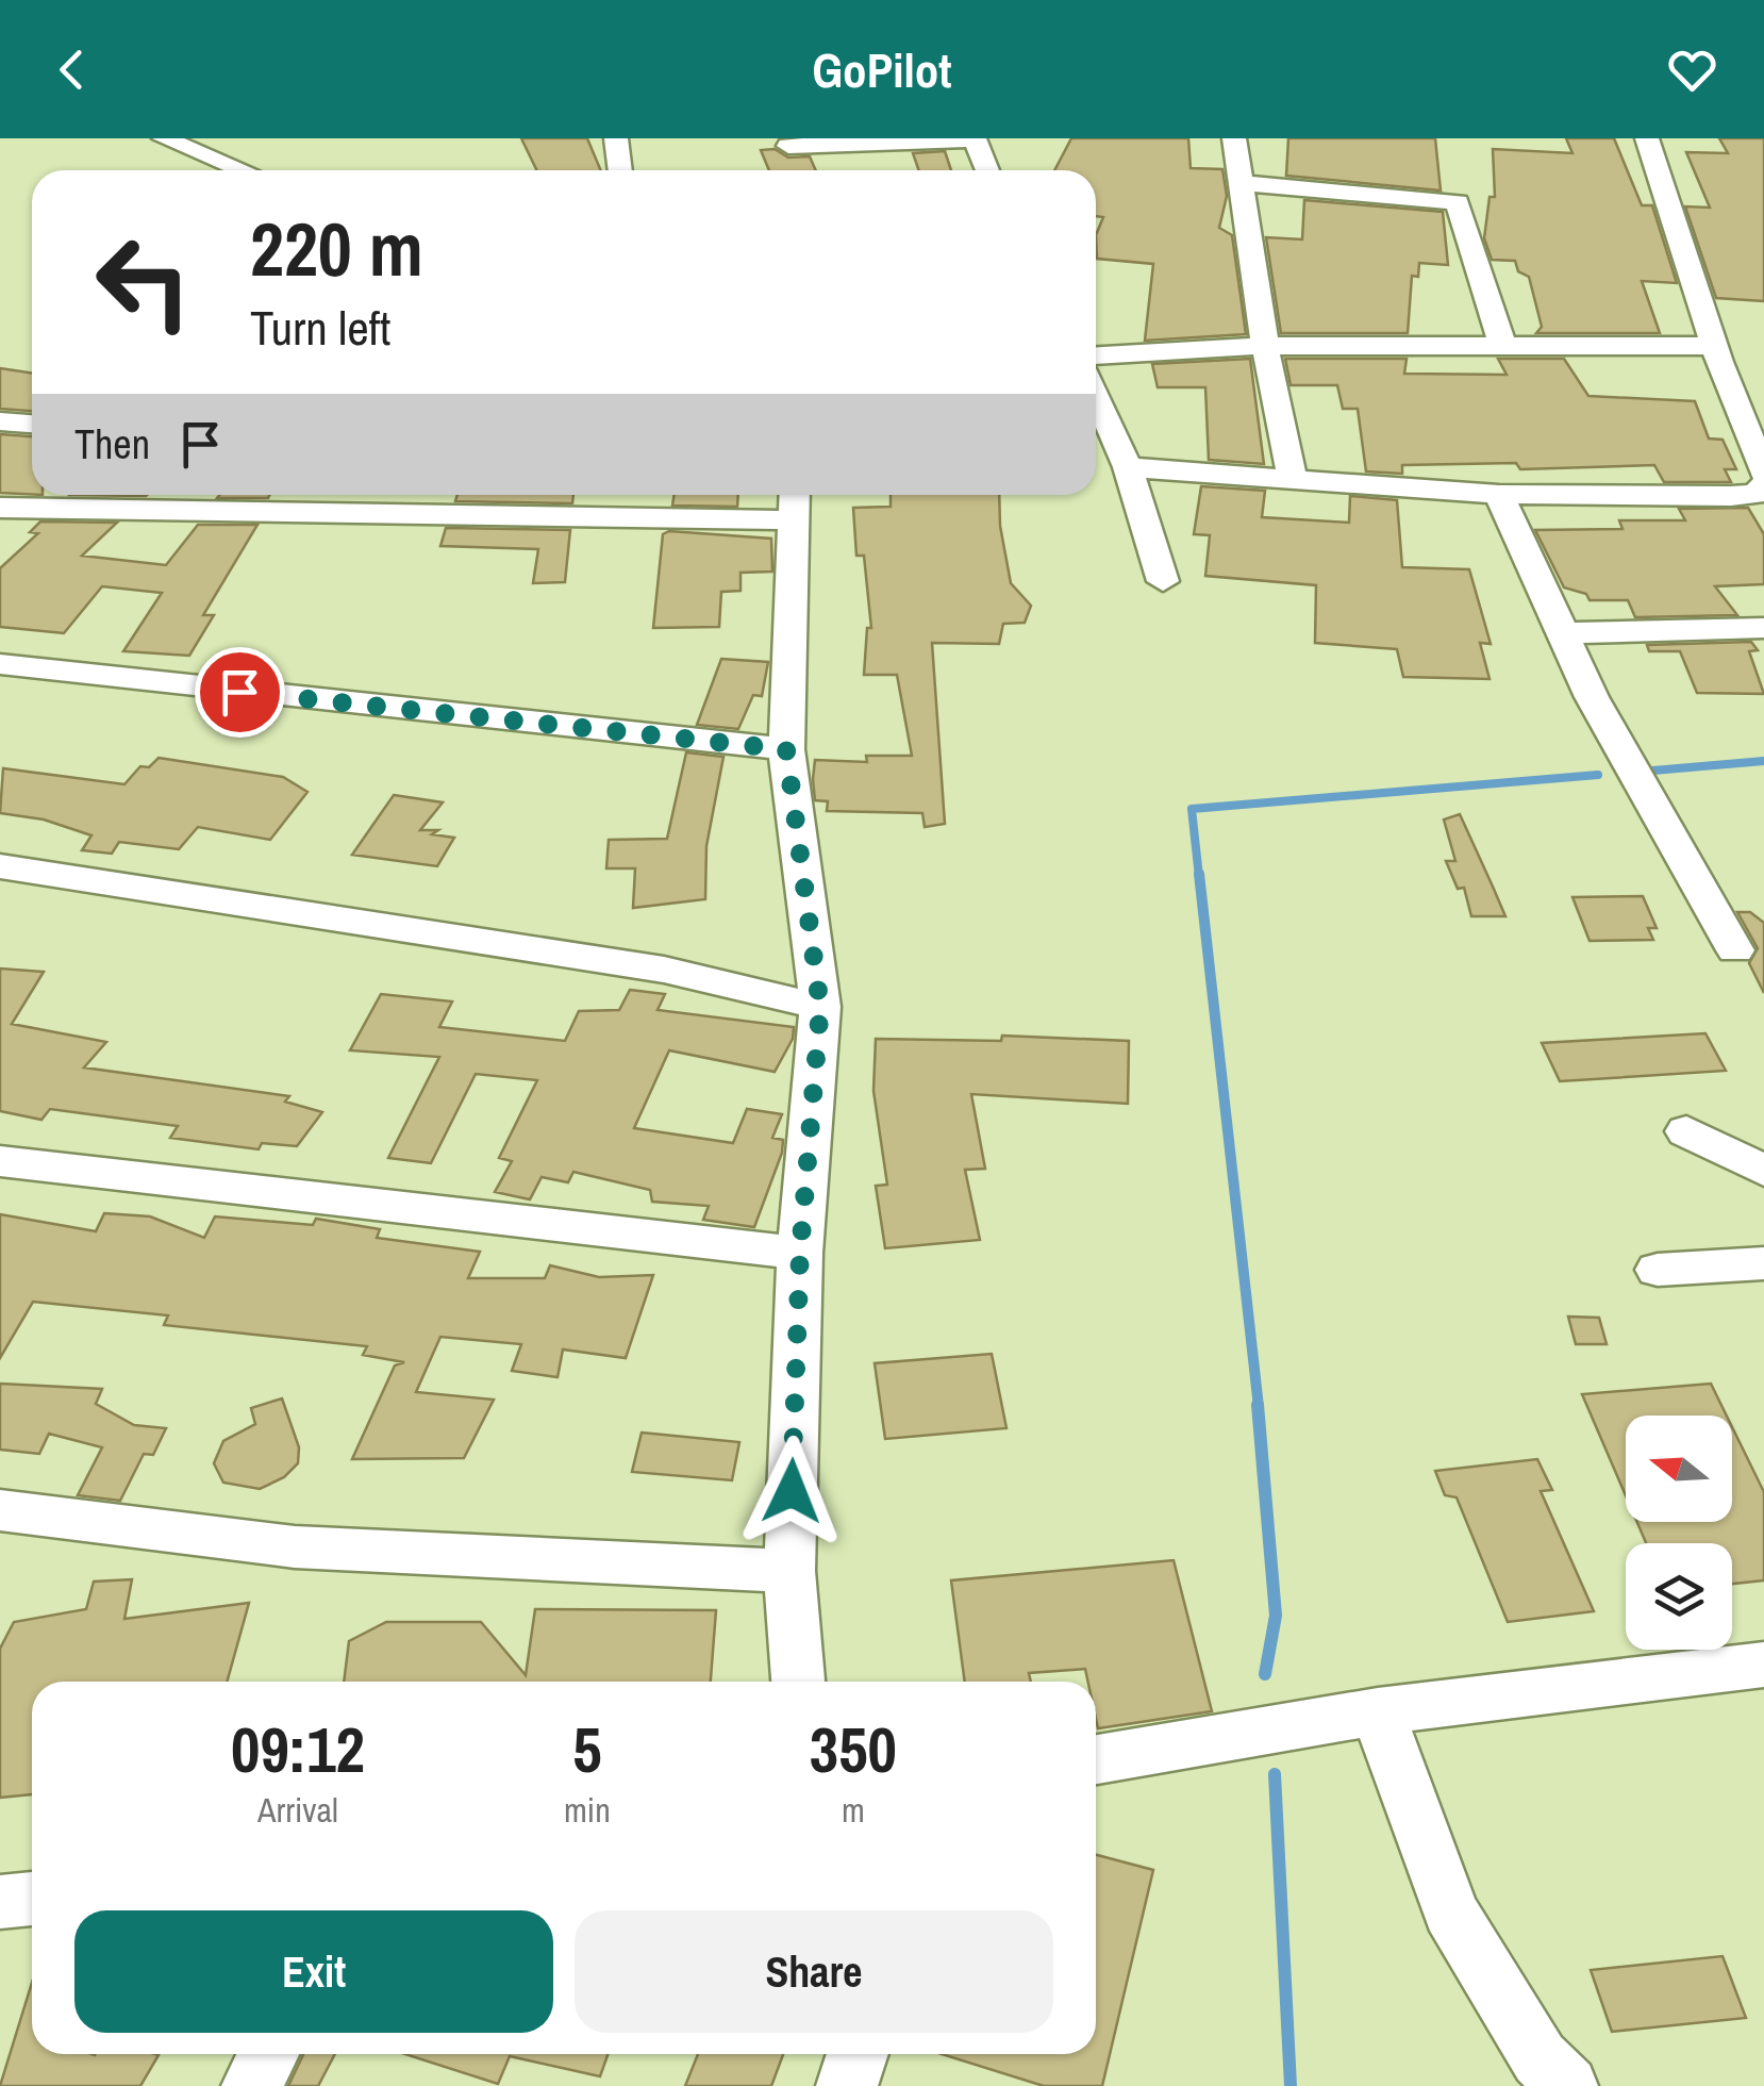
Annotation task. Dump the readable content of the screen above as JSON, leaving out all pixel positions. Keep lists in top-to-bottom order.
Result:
{
  "north": "left",
  "page": {
    "header": "GoPilot",
    "turn": ["220 m", "Turn left"],
    "then": "Then",
    "eta": [
      "09:12",
      "Arrival",
      "5",
      "min",
      "350",
      "m"
    ],
    "buttons": ["Exit", "Share"]
  }
}
